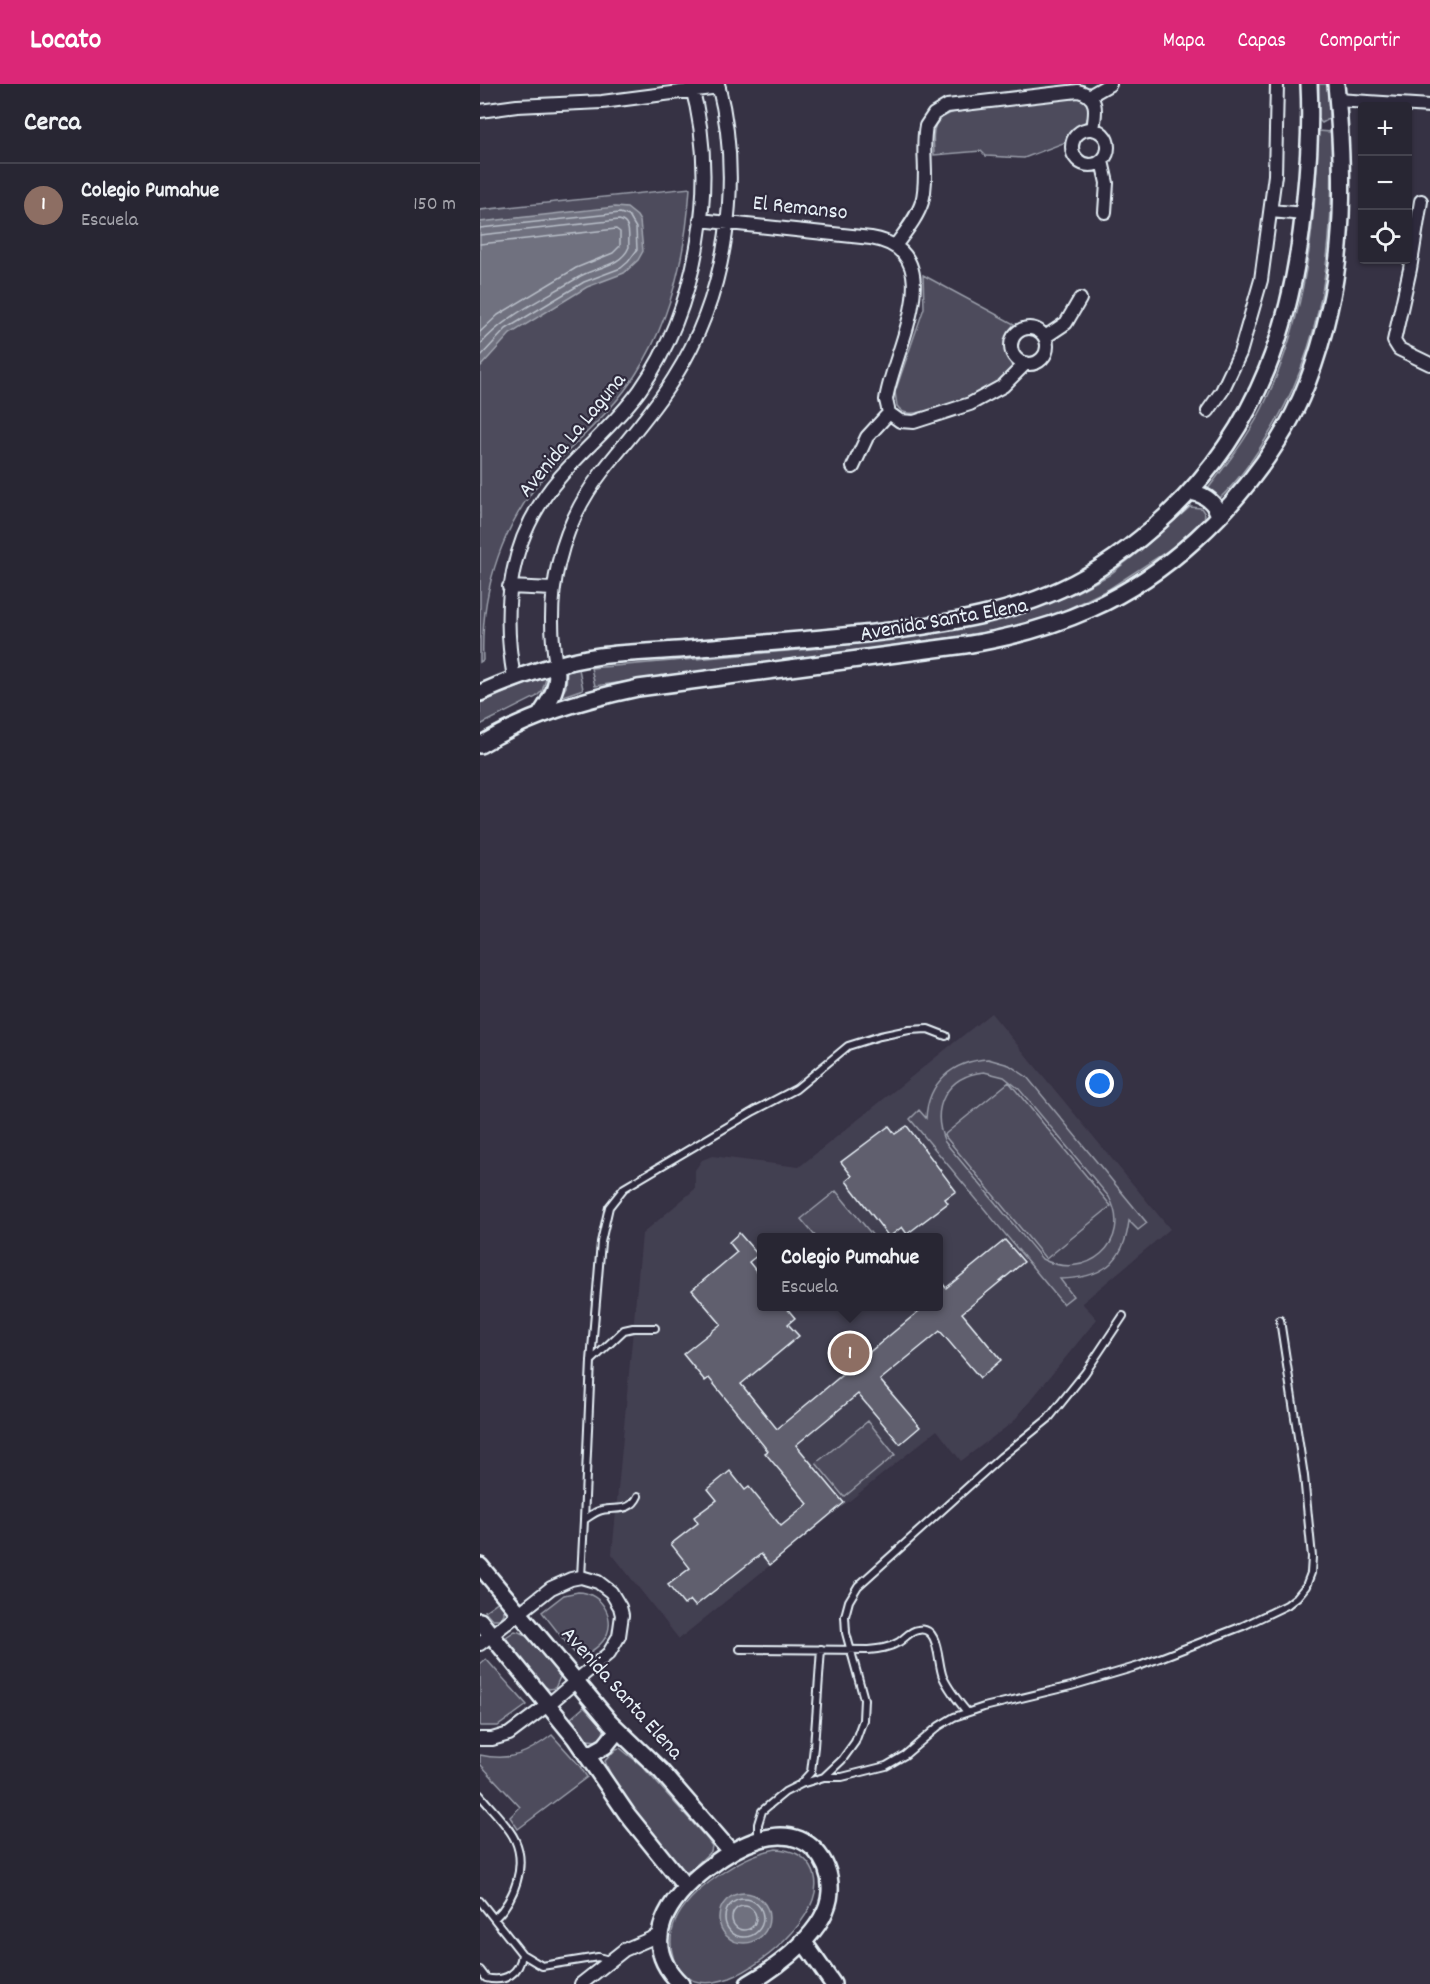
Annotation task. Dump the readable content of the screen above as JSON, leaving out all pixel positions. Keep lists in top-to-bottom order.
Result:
{
  "streets": {
    "street": ["El Remanso", "Avenida La Laguna", "Avenida Santa Elena"]
  },
  "crossings": [
    ["El Remanso", "Avenida La Laguna"],
    ["Avenida La Laguna", "Avenida Santa Elena"]
  ],
  "page": {
    "header": "Locato",
    "nav": ["Mapa", "Capas", "Compartir"],
    "heading": "Cerca",
    "map_buttons": ["+", "−"],
    "list": [
      {
        "mark": "1",
        "name": "Colegio Pumahue",
        "note": "Escuela",
        "value": "150 m"
      }
    ],
    "popup": ["Colegio Pumahue", "Escuela"],
    "pins": "1"
  }
}
